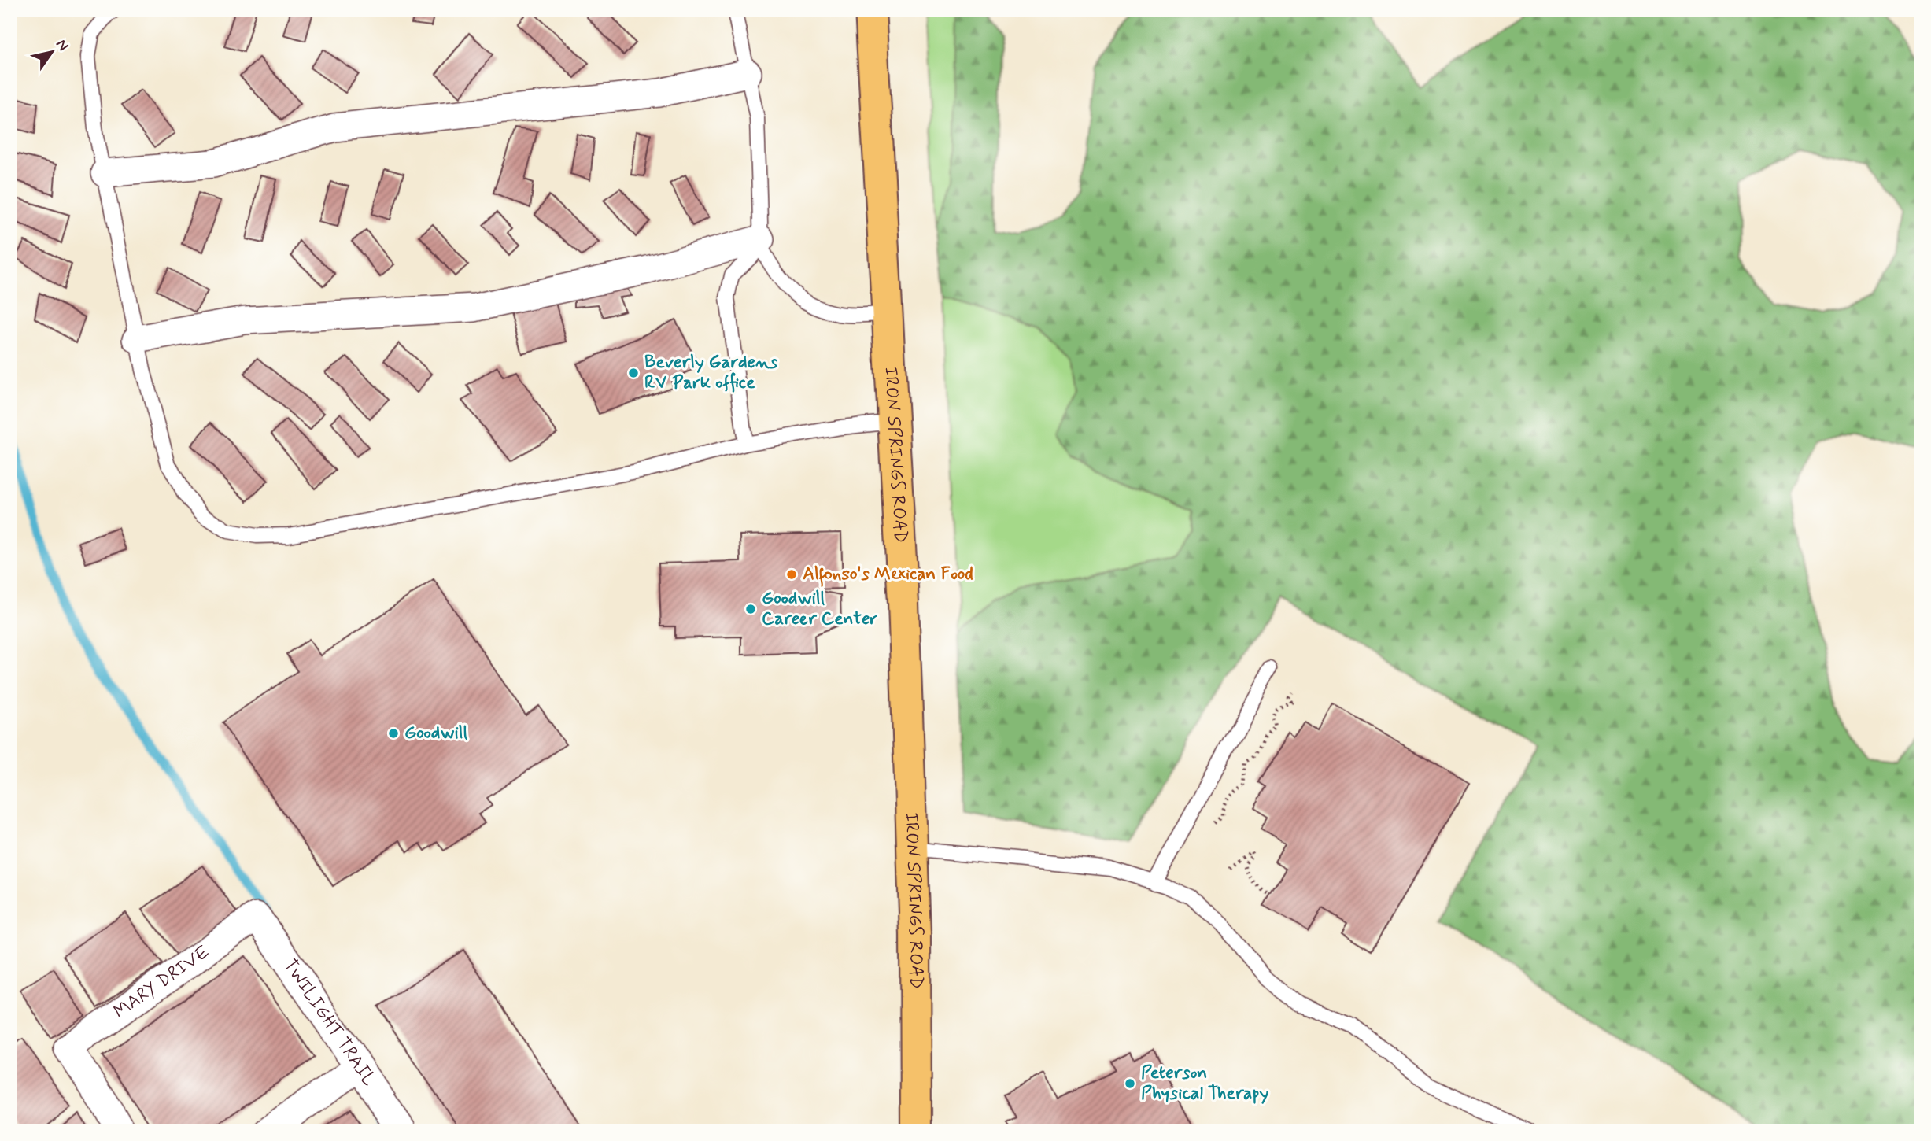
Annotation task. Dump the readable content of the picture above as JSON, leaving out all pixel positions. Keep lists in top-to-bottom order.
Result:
{
  "streets": {
    "main road": ["IRON SPRINGS ROAD"],
    "street": ["MARY DRIVE", "TWILIGHT TRAIL"]
  },
  "crossings": [
    ["MARY DRIVE", "TWILIGHT TRAIL"]
  ],
  "places": [
    "Beverly Gardens RV Park office",
    "Alfonso's Mexican Food",
    "Goodwill Career Center",
    "Goodwill",
    "Peterson Physical Therapy"
  ],
  "north": "top right"
}
